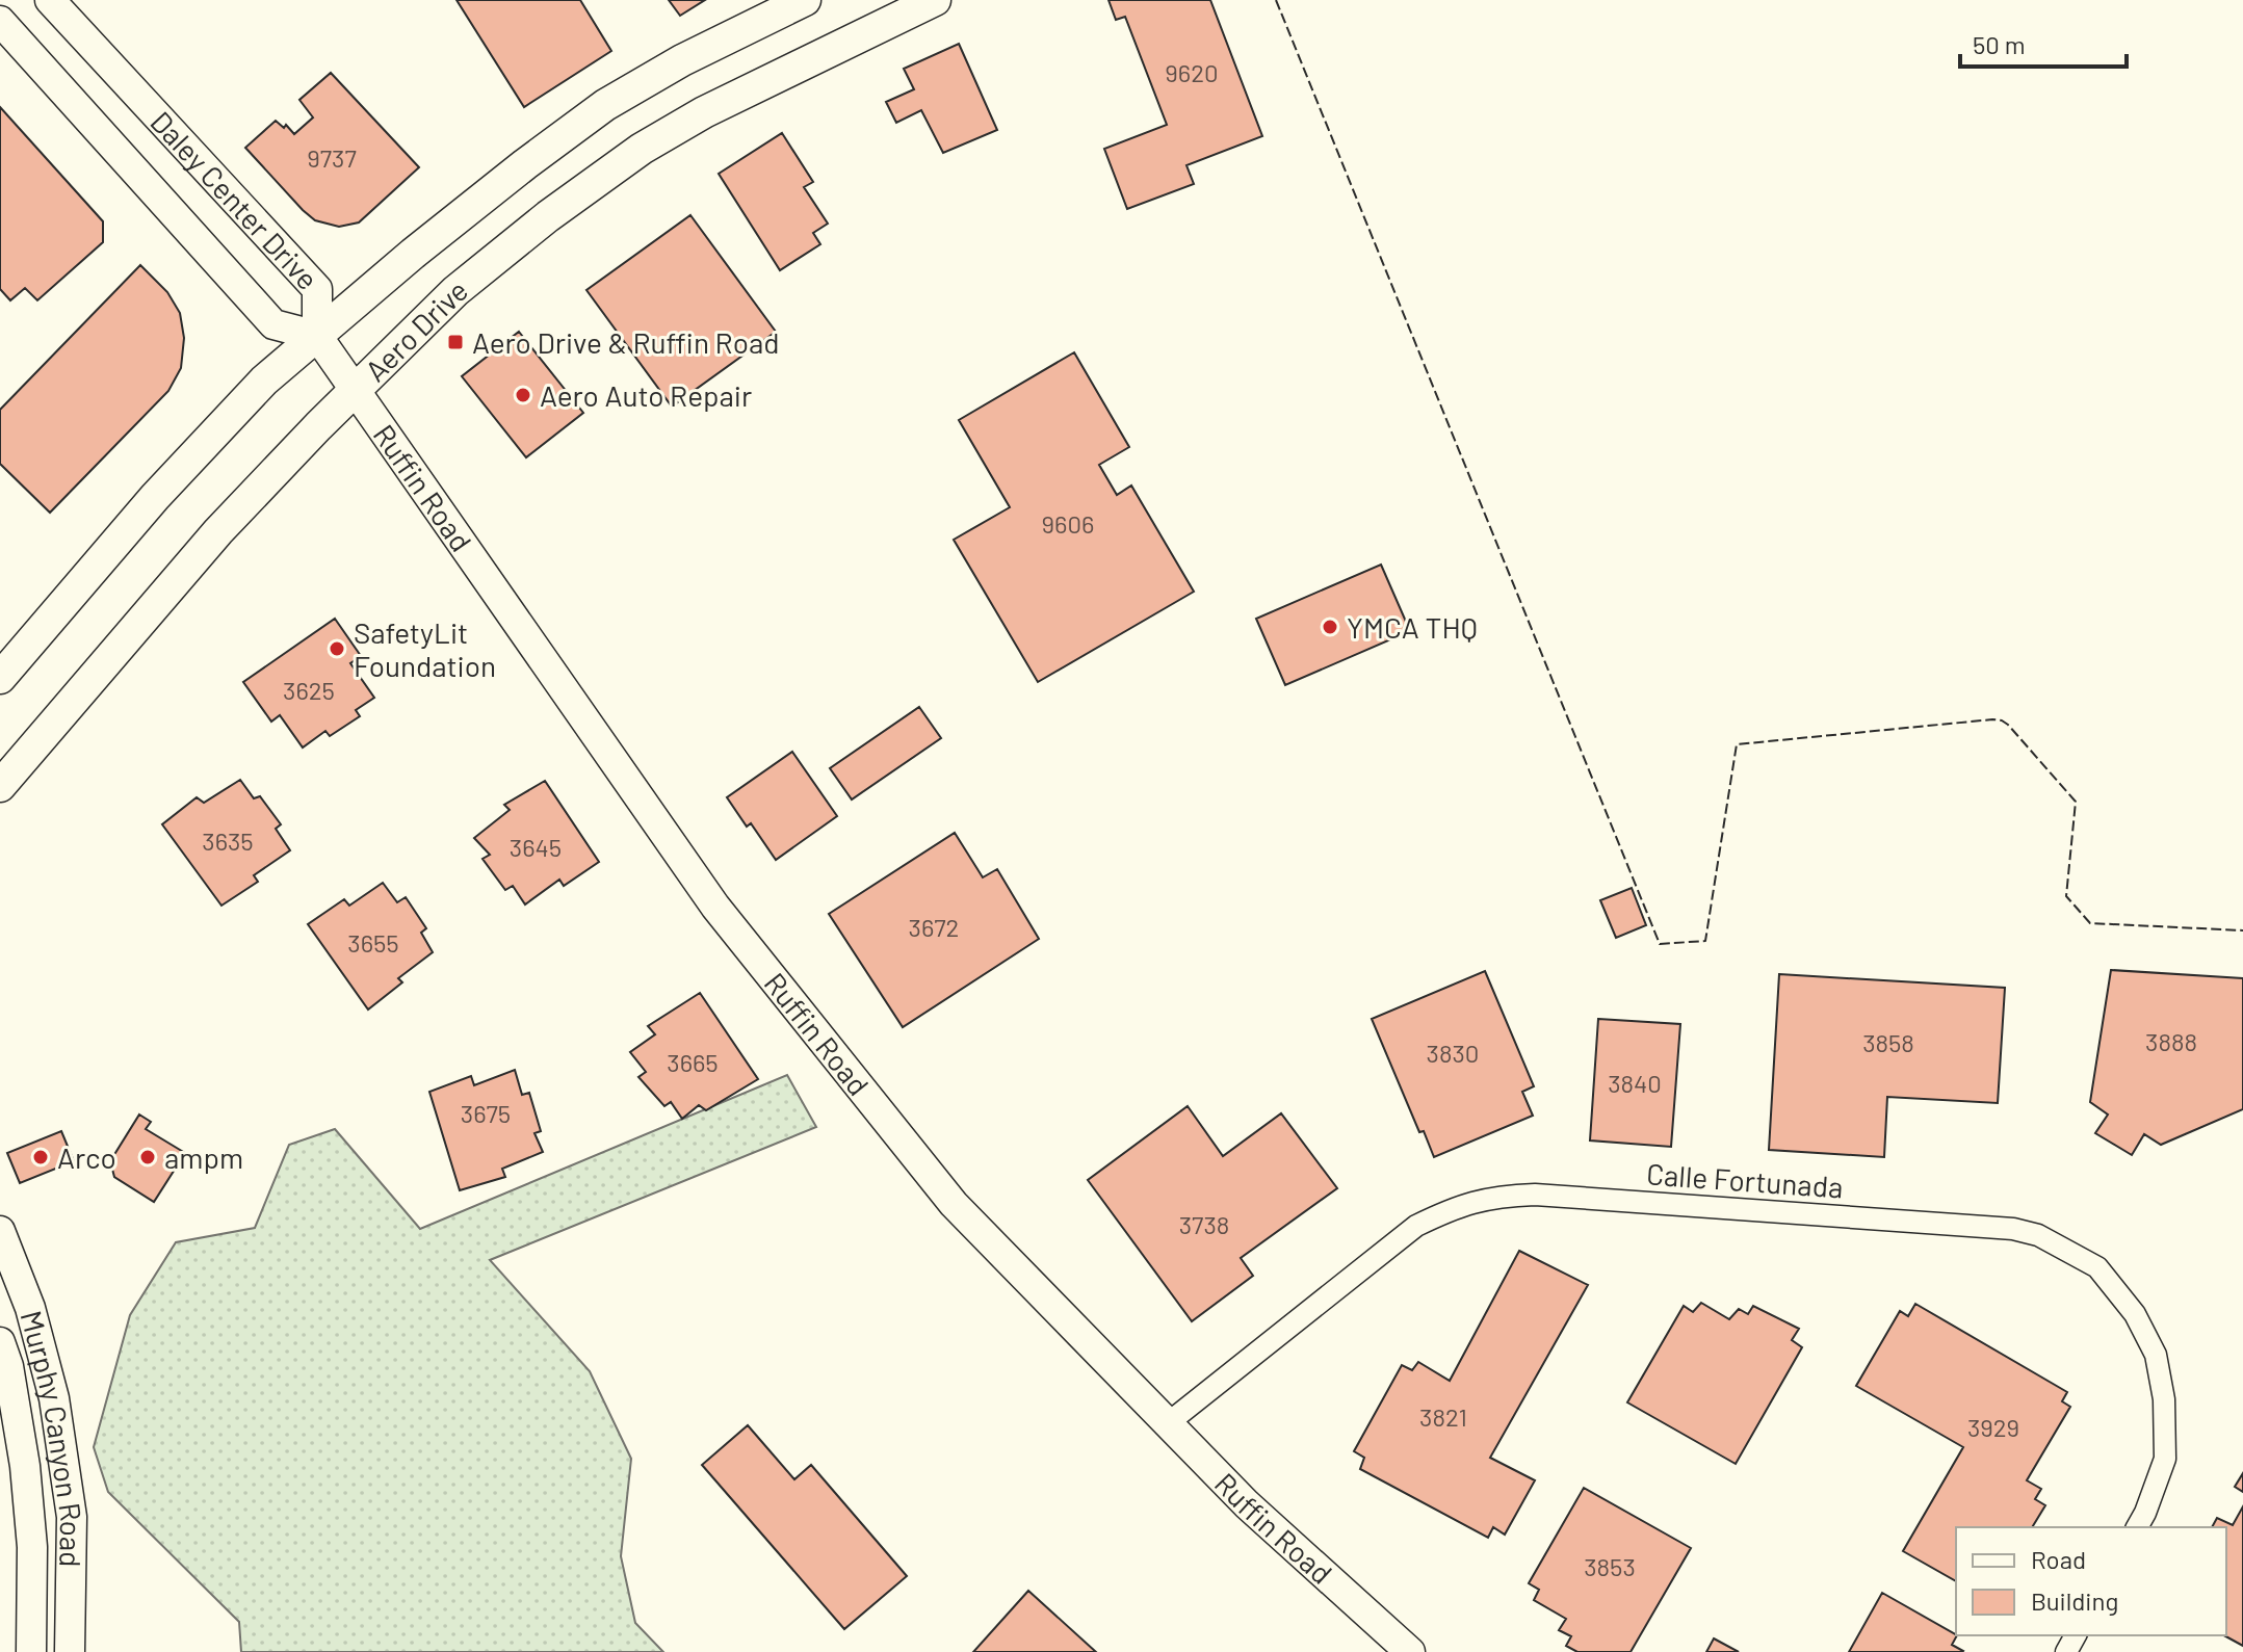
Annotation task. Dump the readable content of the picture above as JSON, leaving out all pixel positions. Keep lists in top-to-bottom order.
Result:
{
  "streets": {
    "main road": [
      "Daley Center Drive",
      "Aero Drive",
      "Ruffin Road",
      "Murphy Canyon Road"
    ],
    "street": ["Calle Fortunada"]
  },
  "crossings": [
    ["Daley Center Drive", "Aero Drive"],
    ["Daley Center Drive", "Ruffin Road"],
    ["Aero Drive", "Ruffin Road"],
    ["Ruffin Road", "Calle Fortunada"]
  ],
  "places": {
    "transit": ["Aero Drive & Ruffin Road"],
    "other": [
      "Aero Auto Repair",
      "YMCA THQ",
      "SafetyLit Foundation",
      "Arco",
      "ampm"
    ]
  },
  "house_numbers": [
    "9620",
    "9737",
    "9606",
    "3625",
    "3635",
    "3645",
    "3672",
    "3655",
    "3888",
    "3858",
    "3830",
    "3665",
    "3840",
    "3675",
    "3738",
    "3821",
    "3929",
    "3853"
  ],
  "legend": ["Road", "Building"],
  "scale_bar": "50 m"
}
